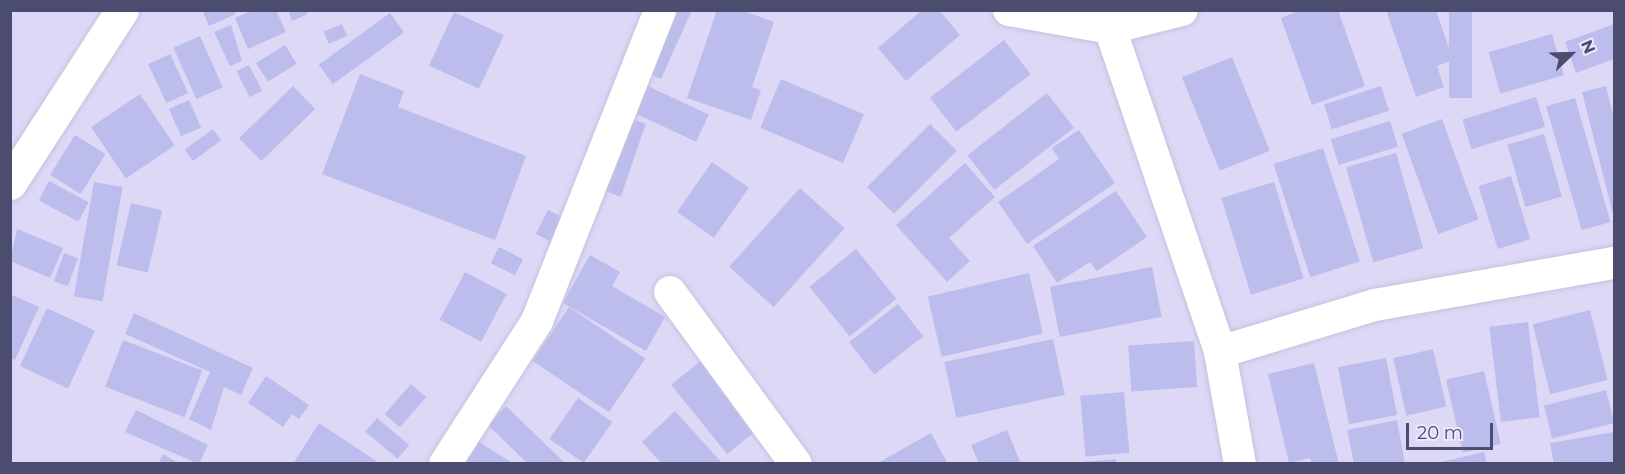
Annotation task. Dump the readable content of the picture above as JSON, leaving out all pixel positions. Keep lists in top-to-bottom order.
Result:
{
  "scale_bar": "20 m",
  "north": "top right"
}
